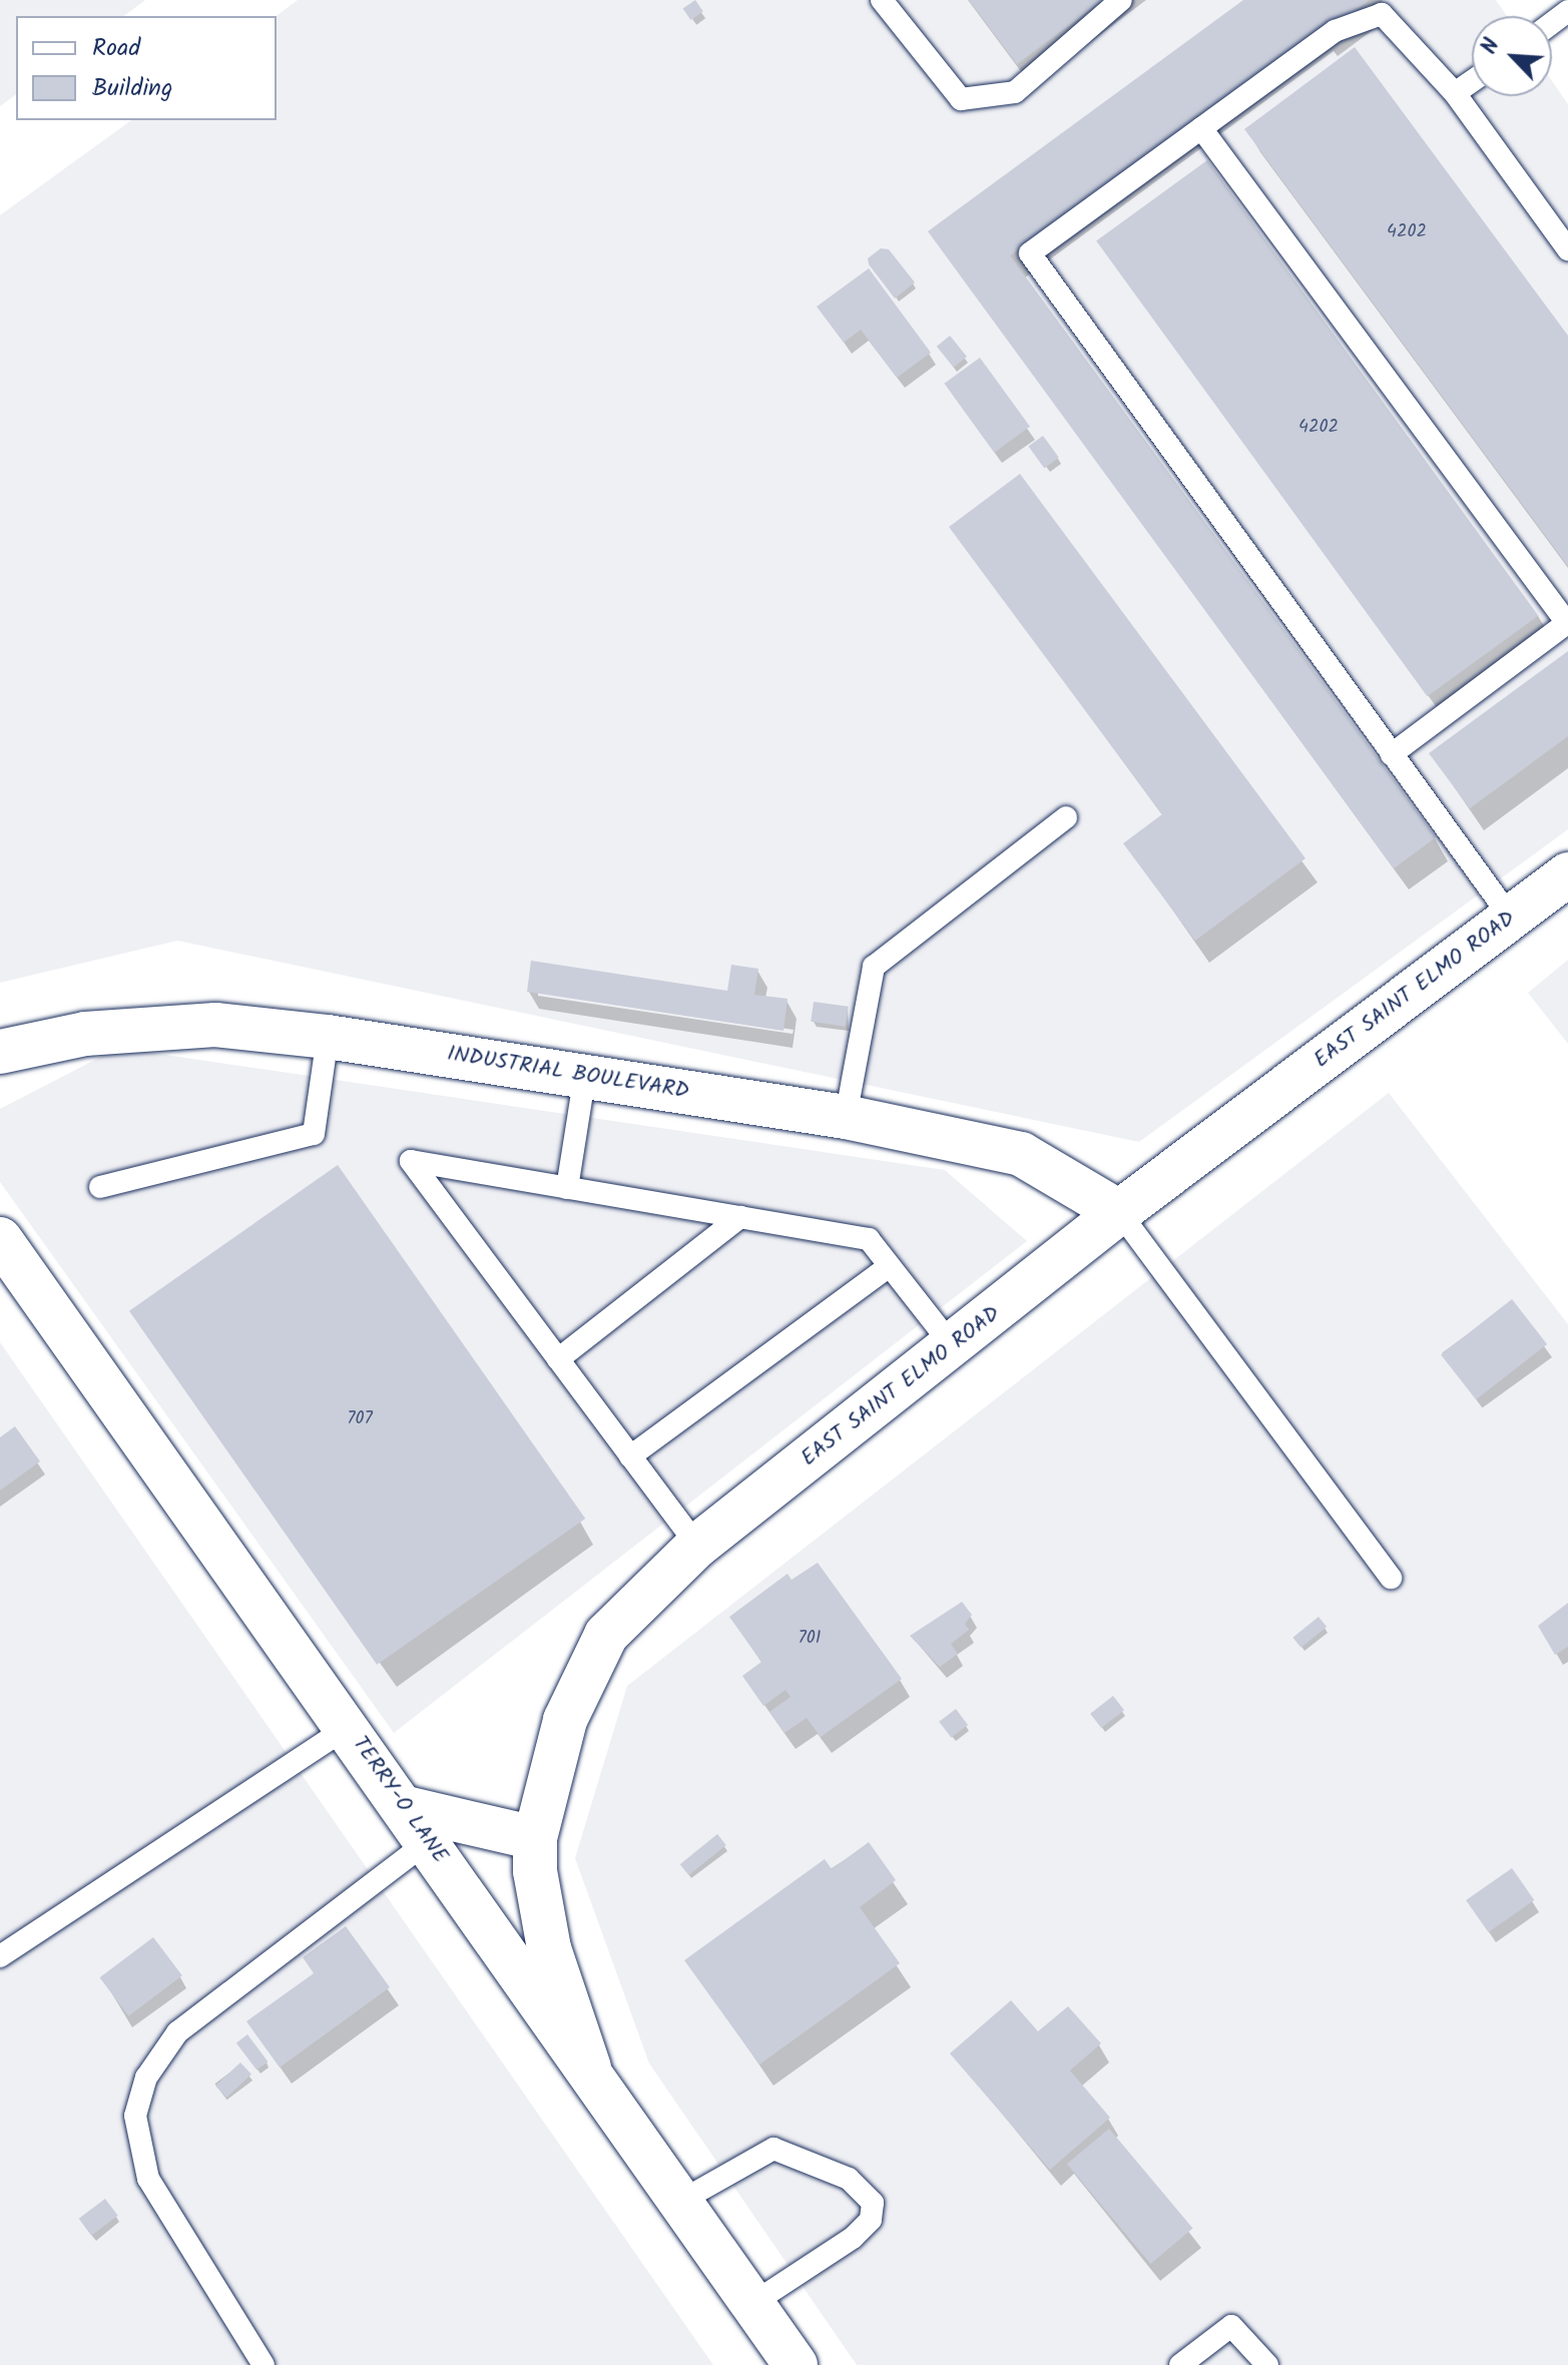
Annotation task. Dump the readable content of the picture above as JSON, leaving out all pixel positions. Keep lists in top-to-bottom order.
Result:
{
  "streets": {
    "street": ["EAST SAINT ELMO ROAD", "INDUSTRIAL BOULEVARD", "TERRY-O LANE"]
  },
  "crossings": [
    ["EAST SAINT ELMO ROAD", "INDUSTRIAL BOULEVARD"],
    ["EAST SAINT ELMO ROAD", "TERRY-O LANE"]
  ],
  "house_numbers": [
    "4202",
    "4202",
    "707",
    "701"
  ],
  "legend": ["Road", "Building"],
  "north": "top left"
}
